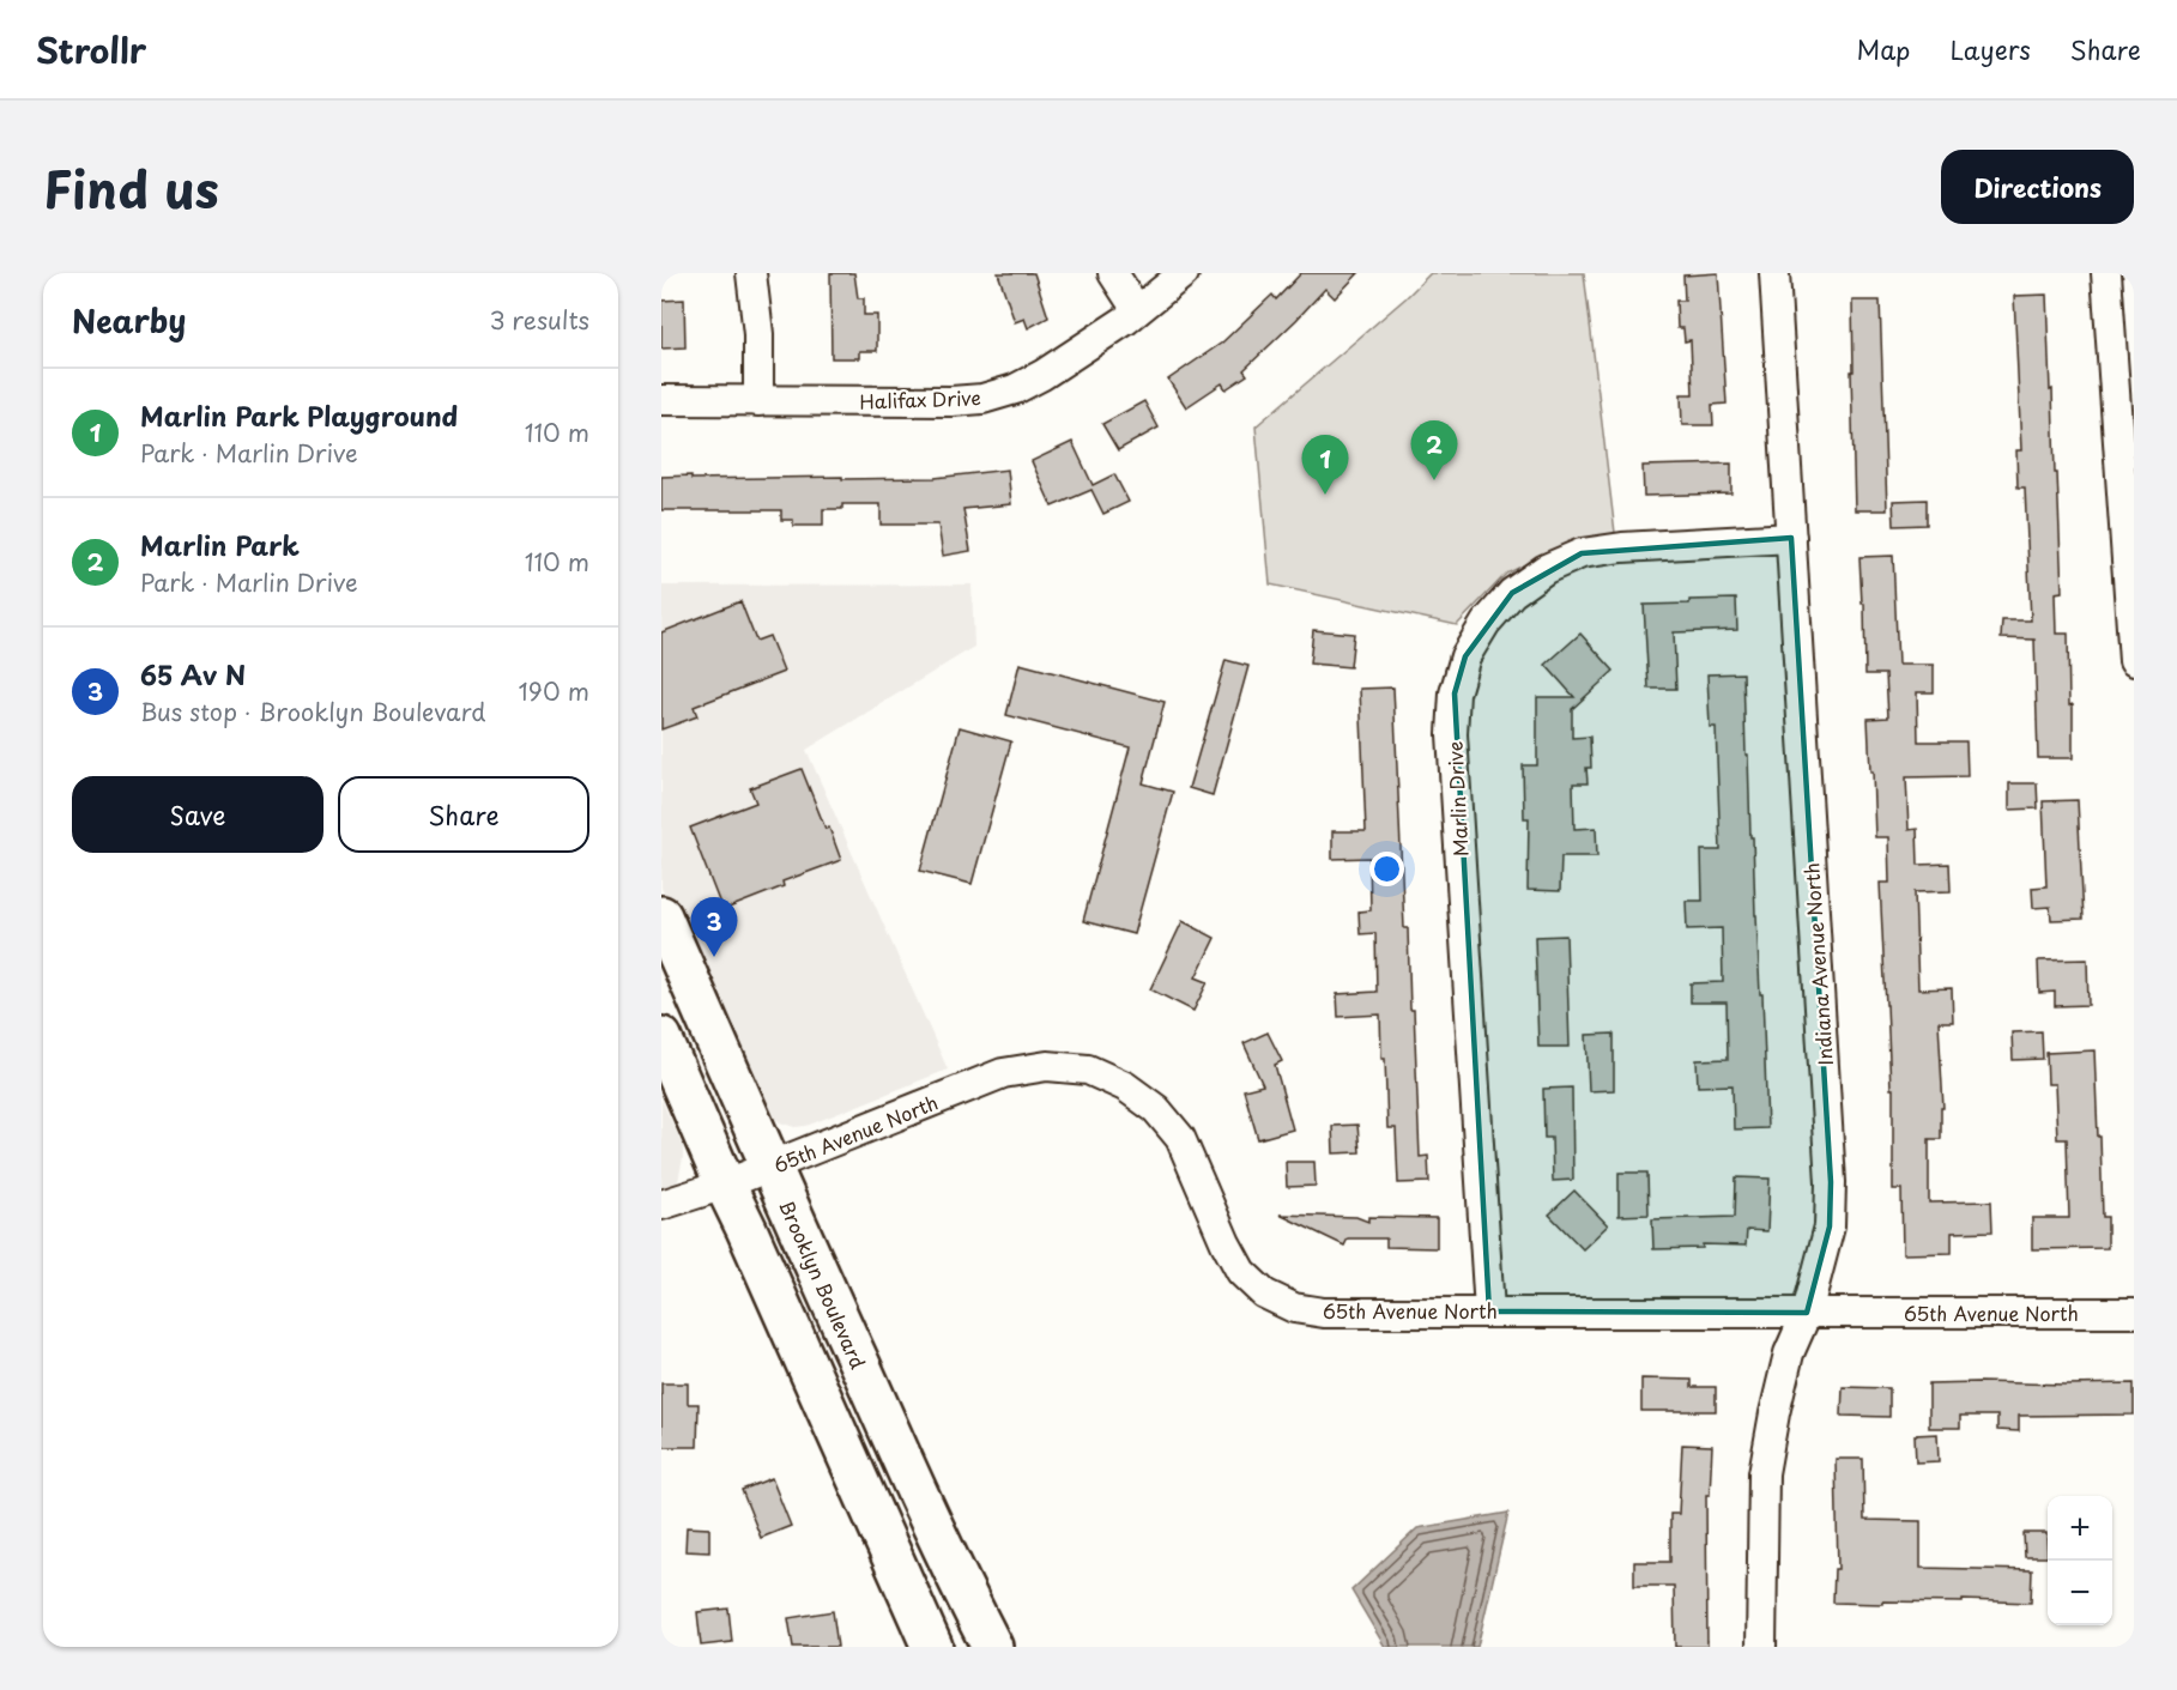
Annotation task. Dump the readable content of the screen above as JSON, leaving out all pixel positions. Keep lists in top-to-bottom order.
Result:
{
  "streets": {
    "main road": ["Brooklyn Boulevard"],
    "street": [
      "Halifax Drive",
      "Marlin Drive",
      "Indiana Avenue North",
      "65th Avenue North"
    ]
  },
  "crossings": [
    ["Marlin Drive", "Indiana Avenue North"],
    ["Marlin Drive", "65th Avenue North"],
    ["Indiana Avenue North", "65th Avenue North"],
    ["65th Avenue North", "Brooklyn Boulevard"]
  ],
  "page": {
    "header": "Strollr",
    "nav": ["Map", "Layers", "Share"],
    "title": "Find us",
    "buttons": [
      "Directions",
      ["Save", "Share"]
    ],
    "heading": ["Nearby", "3 results"],
    "list": [
      {
        "mark": "1",
        "name": "Marlin Park Playground",
        "note": "Park · Marlin Drive",
        "value": "110 m"
      },
      {
        "mark": "2",
        "name": "Marlin Park",
        "note": "Park · Marlin Drive",
        "value": "110 m"
      },
      {
        "mark": "3",
        "name": "65 Av N",
        "note": "Bus stop · Brooklyn Boulevard",
        "value": "190 m"
      }
    ],
    "pins": ["2", "1", "3"],
    "map_buttons": ["+", "−"]
  }
}
